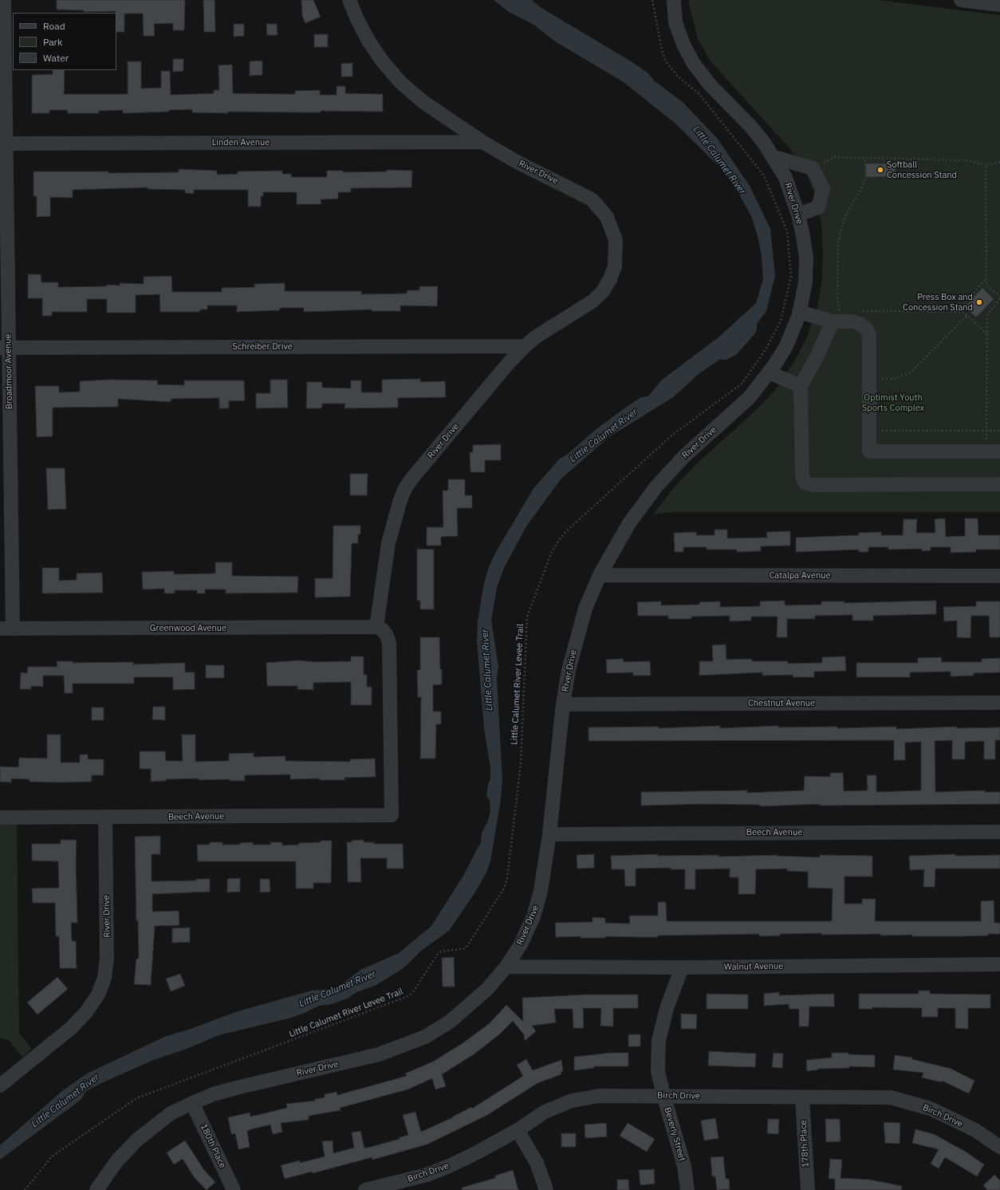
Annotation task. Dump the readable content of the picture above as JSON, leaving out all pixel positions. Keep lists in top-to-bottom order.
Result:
{
  "streets": {
    "street": [
      "Linden Avenue",
      "River Drive",
      "Schreiber Drive",
      "Broadmoor Avenue",
      "Catalpa Avenue",
      "Greenwood Avenue",
      "Chestnut Avenue",
      "Beech Avenue",
      "Walnut Avenue",
      "Birch Drive",
      "Beverly Street",
      "178th Place",
      "180th Place"
    ],
    "path": ["Little Calumet River Levee Trail"]
  },
  "crossings": [
    ["Linden Avenue", "River Drive"],
    ["Linden Avenue", "Broadmoor Avenue"],
    ["River Drive", "Schreiber Drive"],
    ["River Drive", "Catalpa Avenue"],
    ["River Drive", "Greenwood Avenue"],
    ["River Drive", "Chestnut Avenue"],
    ["River Drive", "Beech Avenue"],
    ["River Drive", "Walnut Avenue"],
    ["River Drive", "180th Place"],
    ["Schreiber Drive", "Broadmoor Avenue"],
    ["Broadmoor Avenue", "Greenwood Avenue"],
    ["Greenwood Avenue", "Beech Avenue"],
    ["Walnut Avenue", "Beverly Street"],
    ["Birch Drive", "Beverly Street"],
    ["Birch Drive", "178th Place"]
  ],
  "water": ["Little Calumet River"],
  "parks": ["Optimist Youth Sports Complex"],
  "places": ["Softball Concession Stand", "Press Box and Concession Stand"],
  "legend": ["Road", "Park", "Water"]
}
